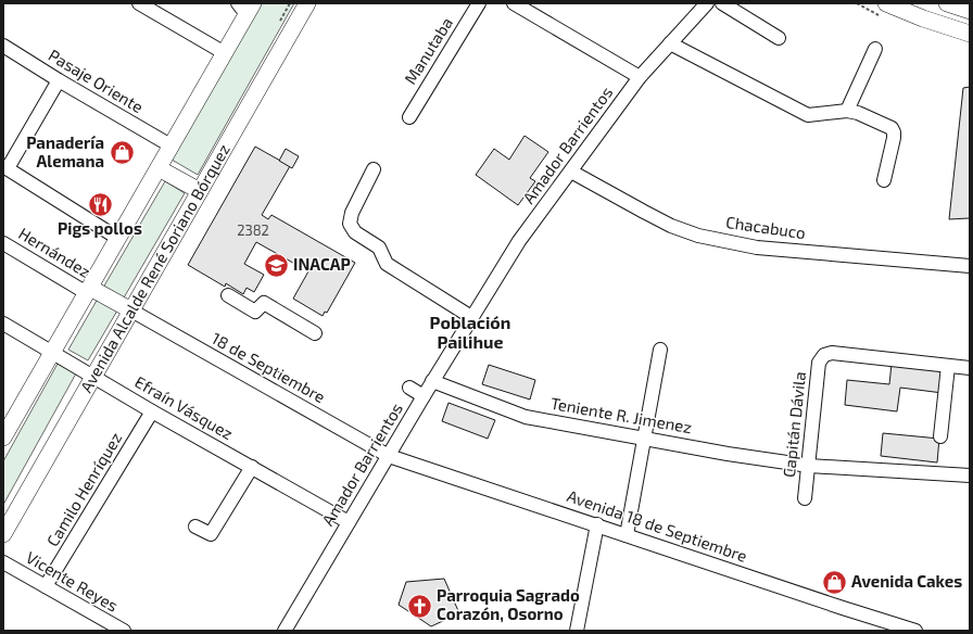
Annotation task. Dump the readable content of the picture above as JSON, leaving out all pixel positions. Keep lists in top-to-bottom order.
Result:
{
  "streets": {
    "main road": ["Avenida Alcalde René Soriano Bórquez"],
    "street": [
      "Manutaba",
      "Pasaje Oriente",
      "Amador Barrientos",
      "Chacabuco",
      "Hernández",
      "18 de Septiembre",
      "Efraín Vásquez",
      "Teniente R. Jimenez",
      "Capitán Dávila",
      "Camilo Henríquez",
      "Avenida 18 de Septiembre",
      "Vicente Reyes"
    ]
  },
  "crossings": [
    ["Amador Barrientos", "Chacabuco"],
    ["Amador Barrientos", "18 de Septiembre"],
    ["Amador Barrientos", "Efraín Vásquez"],
    ["Amador Barrientos", "Teniente R. Jimenez"],
    ["Amador Barrientos", "Avenida 18 de Septiembre"],
    ["Avenida Alcalde René Soriano Bórquez", "18 de Septiembre"],
    ["Avenida Alcalde René Soriano Bórquez", "Efraín Vásquez"],
    ["18 de Septiembre", "Avenida 18 de Septiembre"],
    ["Efraín Vásquez", "Camilo Henríquez"],
    ["Teniente R. Jimenez", "Capitán Dávila"],
    ["Camilo Henríquez", "Vicente Reyes"]
  ],
  "districts": ["Población Pailihue"],
  "places": {
    "shop": ["Panadería Alemana", "Avenida Cakes"],
    "restaurant": ["Pigs pollos"],
    "school or university": ["INACAP"],
    "church": ["Parroquia Sagrado Corazón, Osorno"]
  },
  "house_numbers": ["2382"]
}
